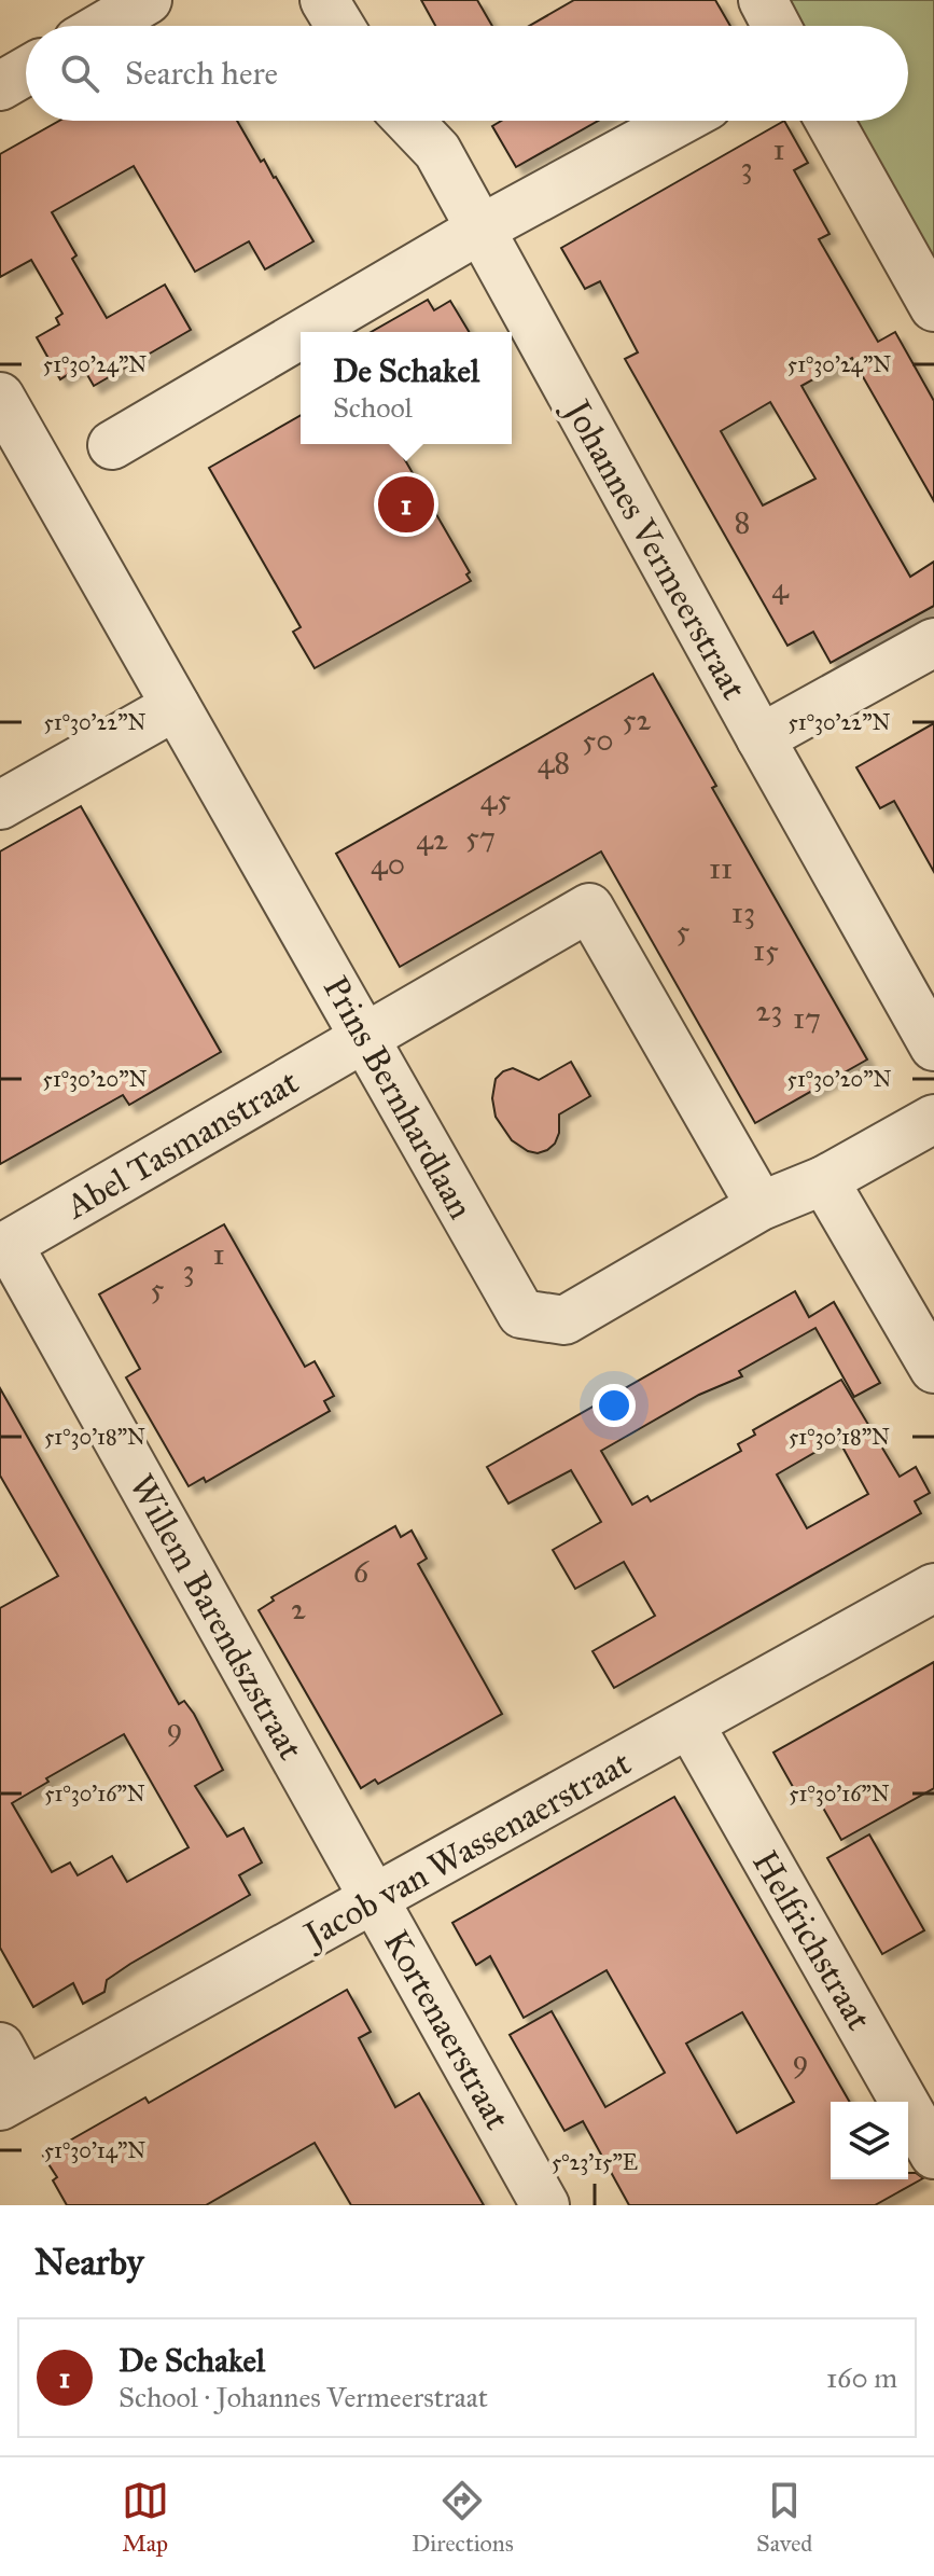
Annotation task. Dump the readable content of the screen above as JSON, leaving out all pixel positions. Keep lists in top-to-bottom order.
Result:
{
  "streets": {
    "street": [
      "Johannes Vermeerstraat",
      "Prins Bernhardlaan",
      "Abel Tasmanstraat",
      "Willem Barendszstraat",
      "Jacob van Wassenaerstraat",
      "Helfrichstraat",
      "Kortenaerstraat"
    ]
  },
  "crossings": [
    ["Prins Bernhardlaan", "Abel Tasmanstraat"],
    ["Abel Tasmanstraat", "Willem Barendszstraat"],
    ["Willem Barendszstraat", "Jacob van Wassenaerstraat"],
    ["Willem Barendszstraat", "Kortenaerstraat"],
    ["Jacob van Wassenaerstraat", "Helfrichstraat"],
    ["Jacob van Wassenaerstraat", "Kortenaerstraat"]
  ],
  "house_numbers": [
    "1",
    "3",
    "8",
    "4",
    "52",
    "50",
    "48",
    "45",
    "57",
    "42",
    "40",
    "11",
    "13",
    "5",
    "15",
    "23",
    "17",
    "1",
    "3",
    "5",
    "6",
    "2",
    "9",
    "9"
  ],
  "page": {
    "search": "Search here",
    "popup": ["De Schakel", "School"],
    "pins": "1",
    "heading": "Nearby",
    "list": [
      {
        "mark": "1",
        "name": "De Schakel",
        "note": "School · Johannes Vermeerstraat",
        "value": "160 m"
      }
    ],
    "nav": ["Map", "Directions", "Saved"]
  },
  "coordinates": [
    "51°30'24\"N",
    "51°30'22\"N",
    "51°30'20\"N",
    "51°30'18\"N",
    "51°30'16\"N",
    "51°30'14\"N",
    "5°23'15\"E"
  ]
}
